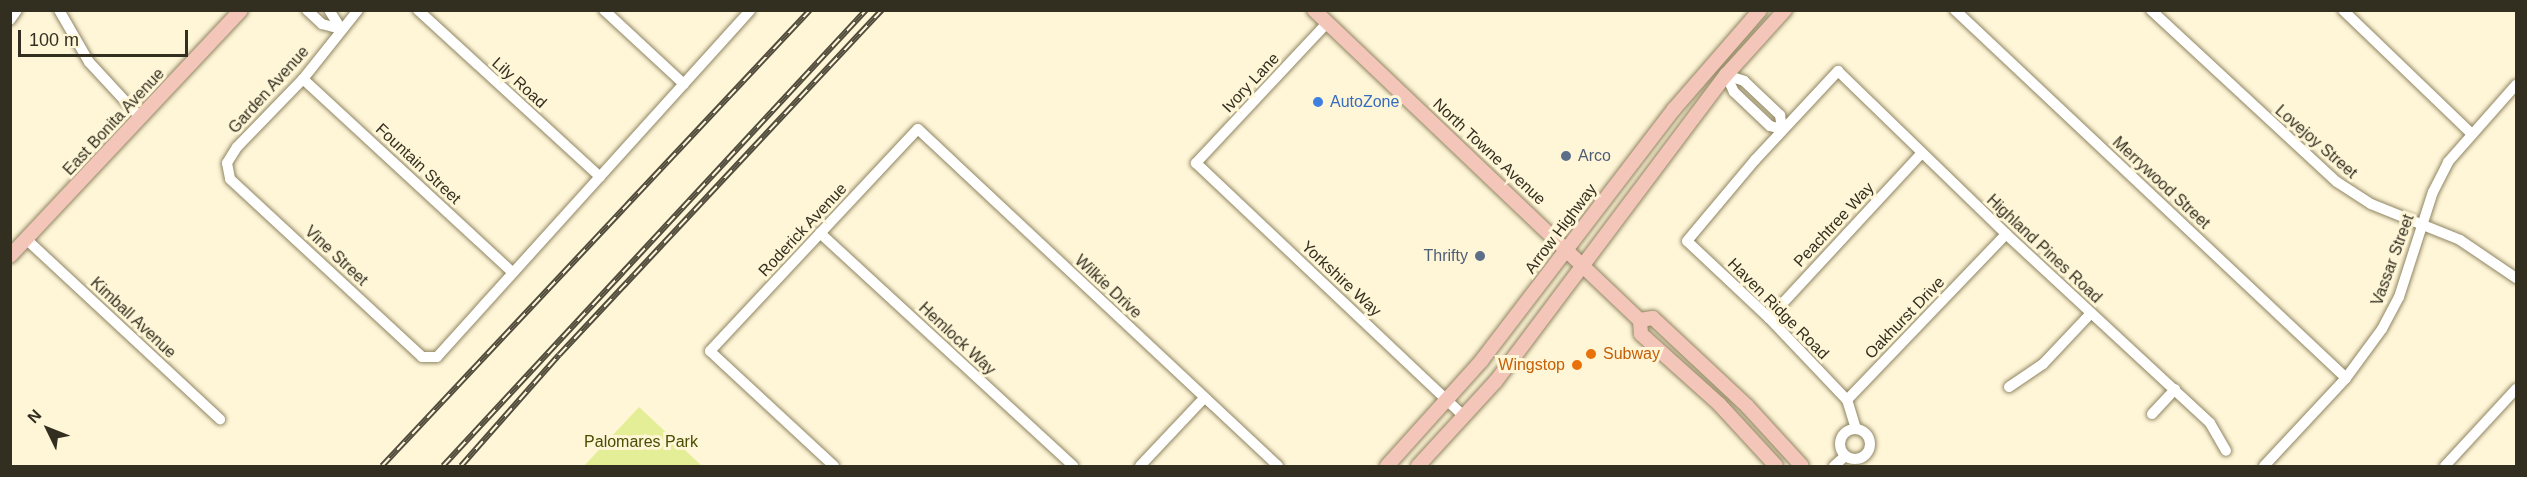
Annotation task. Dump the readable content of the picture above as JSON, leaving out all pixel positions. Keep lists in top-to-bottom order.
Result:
{
  "streets": {
    "main road": ["East Bonita Avenue", "North Towne Avenue", "Arrow Highway"],
    "street": [
      "Lily Road",
      "Ivory Lane",
      "Garden Avenue",
      "Lovejoy Street",
      "Fountain Street",
      "Merrywood Street",
      "Peachtree Way",
      "Roderick Avenue",
      "Highland Pines Road",
      "Vine Street",
      "Vassar Street",
      "Yorkshire Way",
      "Wilkie Drive",
      "Haven Ridge Road",
      "Kimball Avenue",
      "Oakhurst Drive",
      "Hemlock Way"
    ]
  },
  "crossings": [
    ["Ivory Lane", "North Towne Avenue"],
    ["Ivory Lane", "Yorkshire Way"],
    ["Garden Avenue", "Fountain Street"],
    ["Garden Avenue", "Vine Street"],
    ["East Bonita Avenue", "Kimball Avenue"],
    ["Lovejoy Street", "Vassar Street"],
    ["North Towne Avenue", "Arrow Highway"],
    ["Fountain Street", "Vine Street"],
    ["Merrywood Street", "Vassar Street"],
    ["Peachtree Way", "Highland Pines Road"],
    ["Peachtree Way", "Haven Ridge Road"],
    ["Arrow Highway", "Yorkshire Way"],
    ["Roderick Avenue", "Wilkie Drive"],
    ["Roderick Avenue", "Hemlock Way"],
    ["Highland Pines Road", "Haven Ridge Road"],
    ["Highland Pines Road", "Oakhurst Drive"],
    ["Haven Ridge Road", "Oakhurst Drive"]
  ],
  "parks": ["Palomares Park"],
  "places": [
    "AutoZone",
    "Arco",
    "Thrifty",
    "Subway",
    "Wingstop"
  ],
  "scale_bar": "100 m",
  "north": "top left"
}
